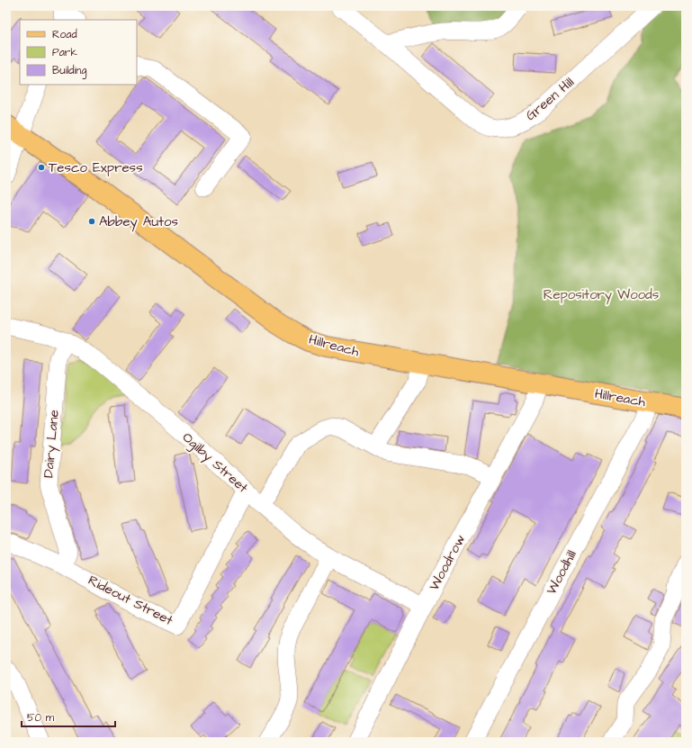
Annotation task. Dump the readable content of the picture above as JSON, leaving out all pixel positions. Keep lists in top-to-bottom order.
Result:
{
  "streets": {
    "main road": ["Hillreach"],
    "street": [
      "Green Hill",
      "Dairy Lane",
      "Ogilby Street",
      "Woodrow",
      "Woodhill",
      "Rideout Street"
    ]
  },
  "crossings": [
    ["Hillreach", "Woodrow"],
    ["Hillreach", "Woodhill"],
    ["Dairy Lane", "Ogilby Street"],
    ["Dairy Lane", "Rideout Street"],
    ["Ogilby Street", "Woodrow"],
    ["Ogilby Street", "Rideout Street"]
  ],
  "parks": ["Repository Woods"],
  "places": ["Tesco Express", "Abbey Autos"],
  "legend": ["Road", "Park", "Building"],
  "scale_bar": "50 m"
}
